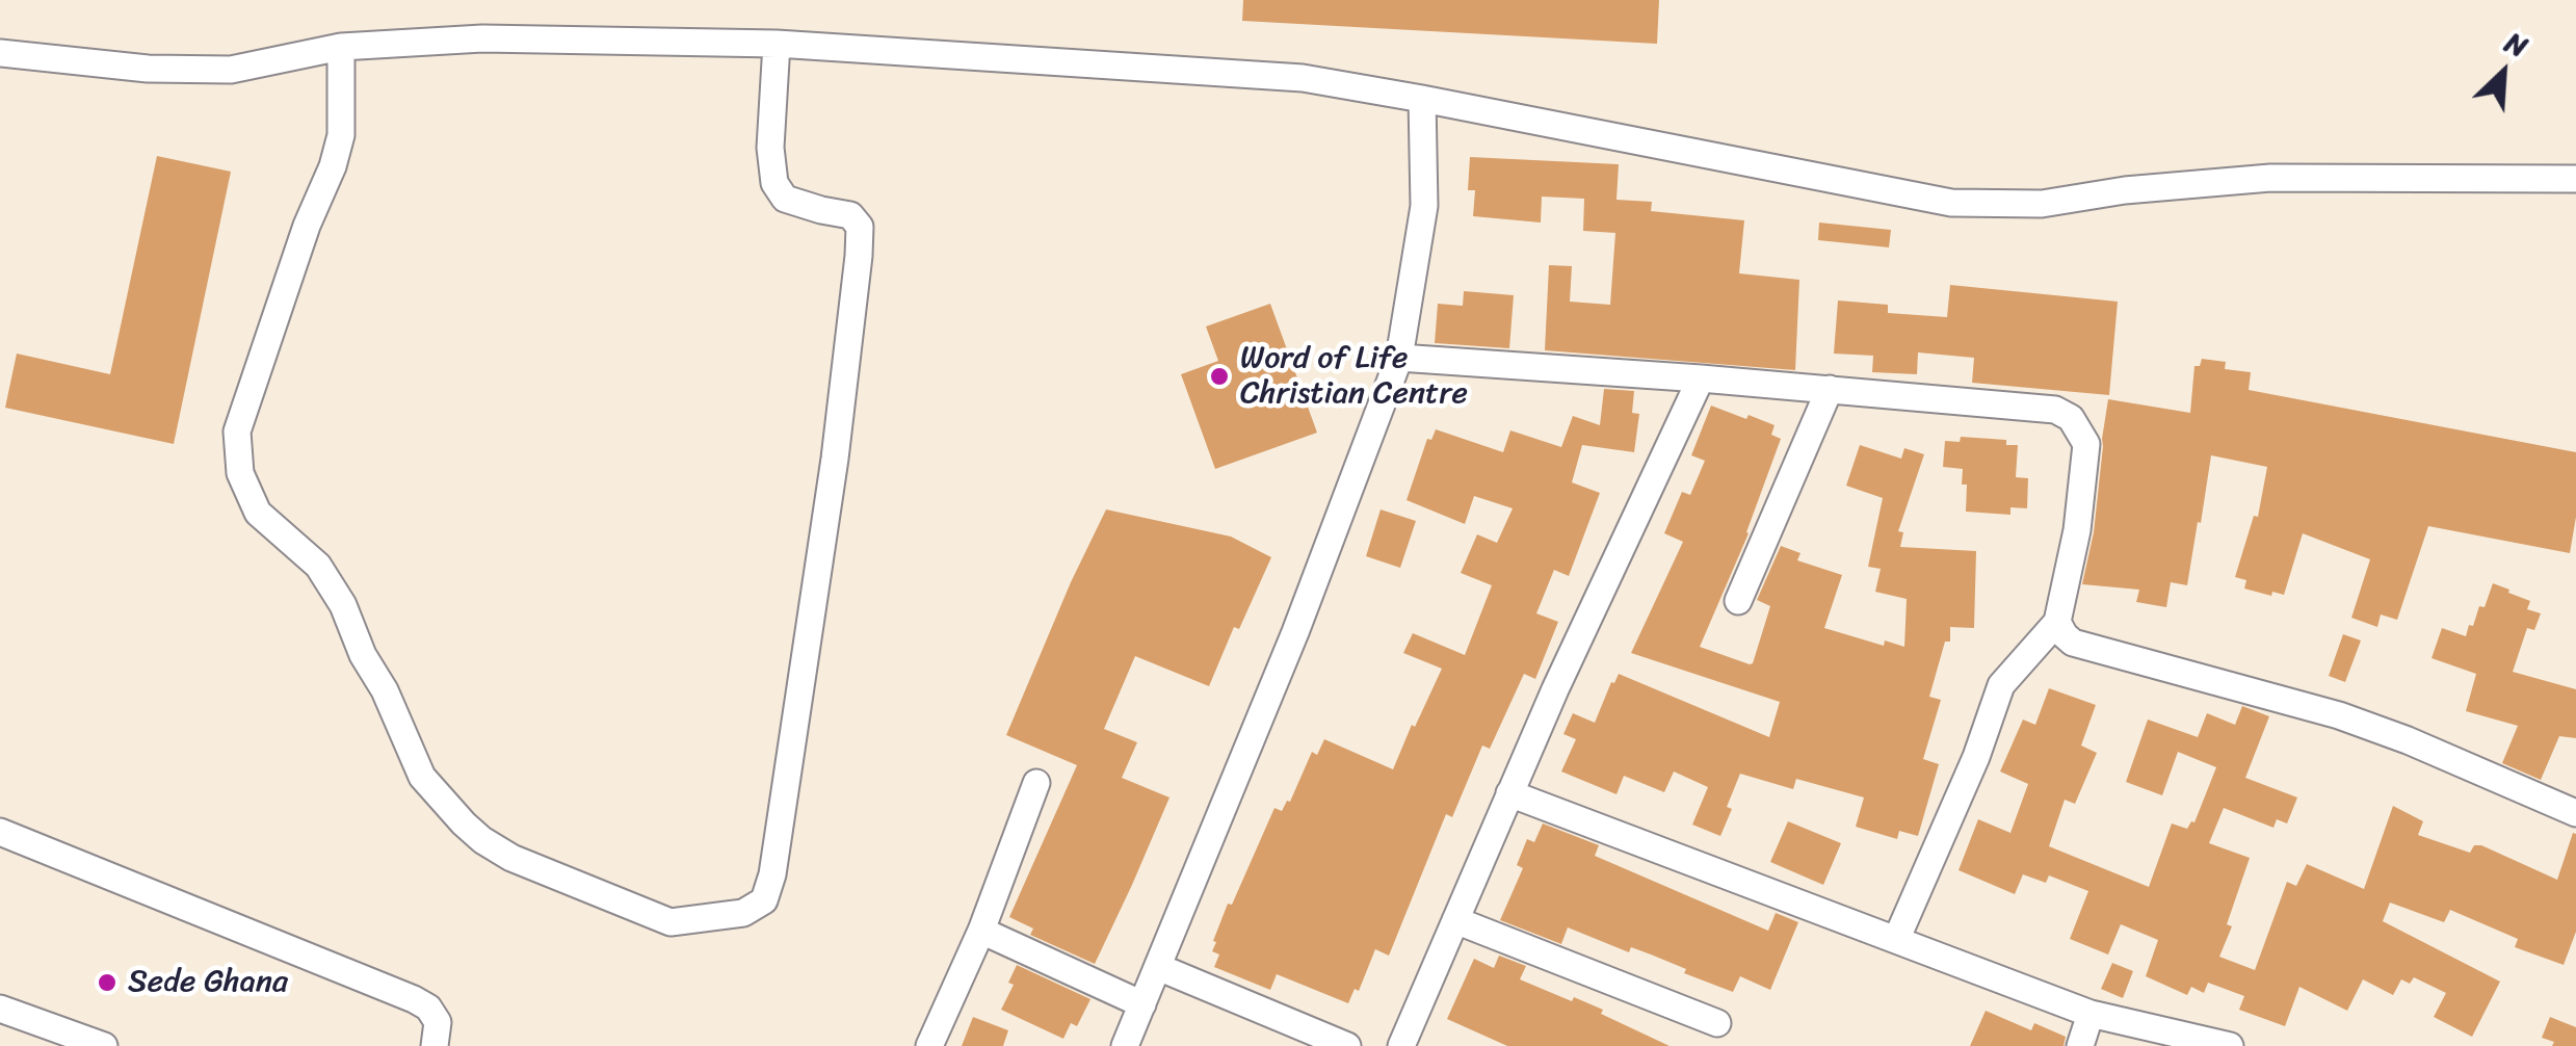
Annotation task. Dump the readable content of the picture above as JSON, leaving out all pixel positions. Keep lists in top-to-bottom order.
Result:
{
  "places": ["Word of Life Christian Centre", "Sede Ghana"],
  "north": "top right"
}
